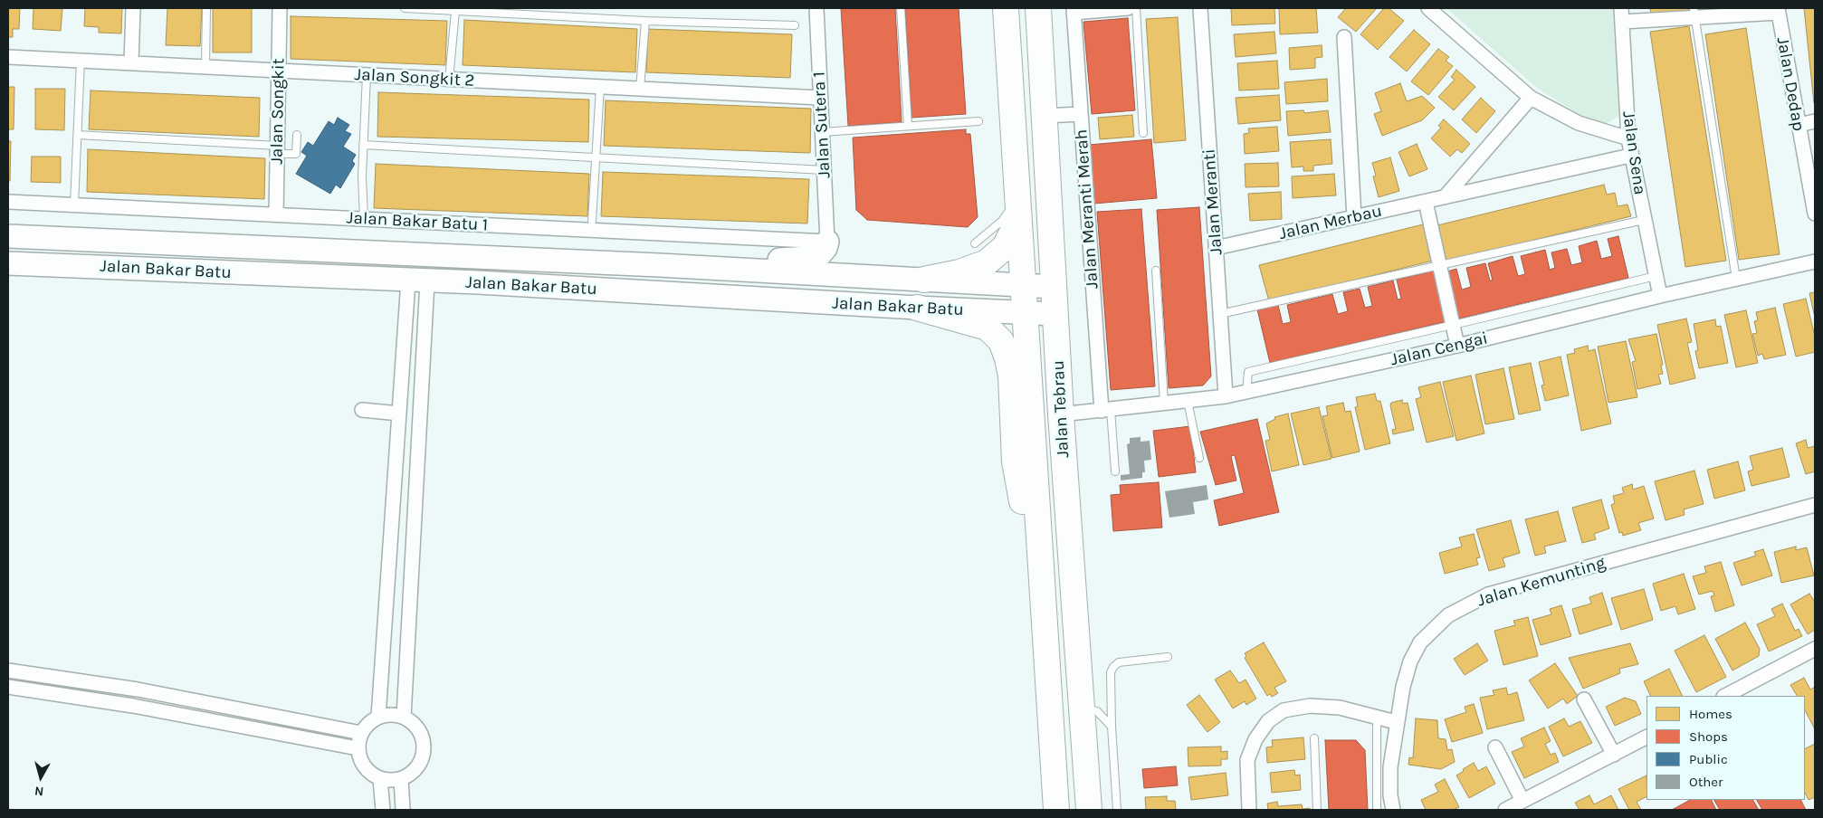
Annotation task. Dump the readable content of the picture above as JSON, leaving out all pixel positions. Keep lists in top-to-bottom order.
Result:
{
  "streets": {
    "highway": ["Jalan Tebrau"],
    "main road": ["Jalan Bakar Batu"],
    "street": [
      "Jalan Songkit 2",
      "Jalan Dedap",
      "Jalan Songkit",
      "Jalan Sutera 1",
      "Jalan Sena",
      "Jalan Meranti",
      "Jalan Meranti Merah",
      "Jalan Bakar Batu 1",
      "Jalan Merbau",
      "Jalan Cengai",
      "Jalan Kemunting"
    ]
  },
  "crossings": [
    ["Jalan Songkit 2", "Jalan Songkit"],
    ["Jalan Songkit 2", "Jalan Sutera 1"],
    ["Jalan Songkit", "Jalan Bakar Batu 1"],
    ["Jalan Sutera 1", "Jalan Bakar Batu 1"],
    ["Jalan Sena", "Jalan Merbau"],
    ["Jalan Sena", "Jalan Cengai"],
    ["Jalan Meranti", "Jalan Merbau"],
    ["Jalan Meranti", "Jalan Cengai"],
    ["Jalan Meranti Merah", "Jalan Cengai"],
    ["Jalan Bakar Batu", "Jalan Tebrau"],
    ["Jalan Cengai", "Jalan Tebrau"]
  ],
  "legend": [
    "Homes",
    "Shops",
    "Public",
    "Other"
  ],
  "north": "bottom"
}
